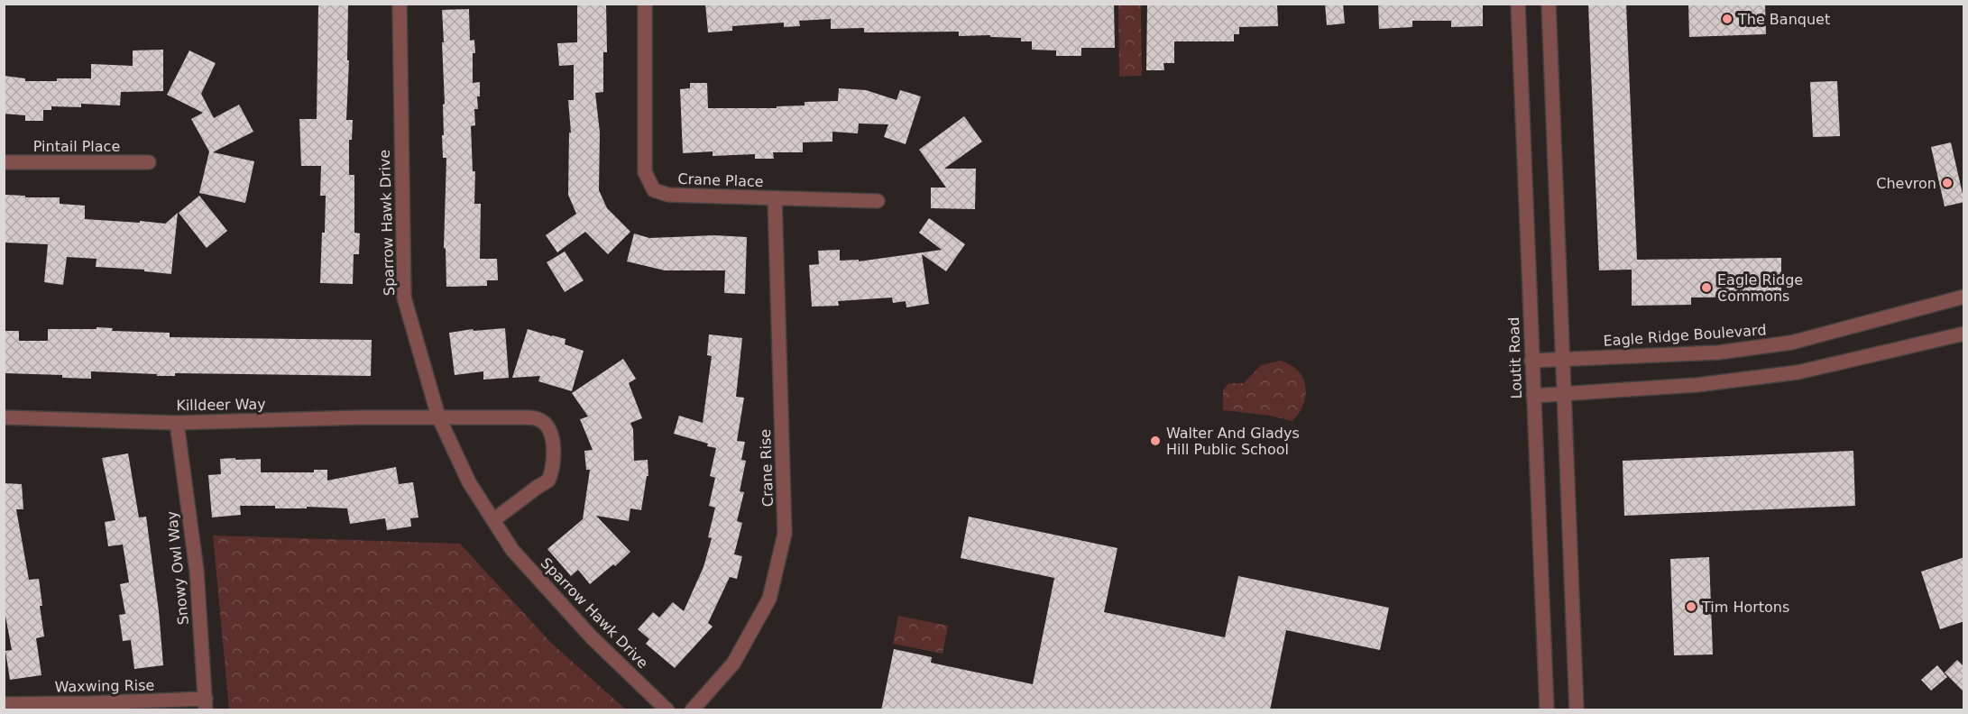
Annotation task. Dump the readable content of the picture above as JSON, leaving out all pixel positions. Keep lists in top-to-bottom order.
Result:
{
  "streets": {
    "street": [
      "Pintail Place",
      "Crane Place",
      "Sparrow Hawk Drive",
      "Eagle Ridge Boulevard",
      "Loutit Road",
      "Killdeer Way",
      "Crane Rise",
      "Snowy Owl Way",
      "Waxwing Rise"
    ]
  },
  "crossings": [
    ["Crane Place", "Crane Rise"],
    ["Sparrow Hawk Drive", "Killdeer Way"],
    ["Eagle Ridge Boulevard", "Loutit Road"],
    ["Killdeer Way", "Snowy Owl Way"],
    ["Snowy Owl Way", "Waxwing Rise"]
  ],
  "places": [
    "The Banquet",
    "Chevron",
    "Eagle Ridge Commons",
    "Walter And Gladys Hill Public School",
    "Tim Hortons"
  ]
}
